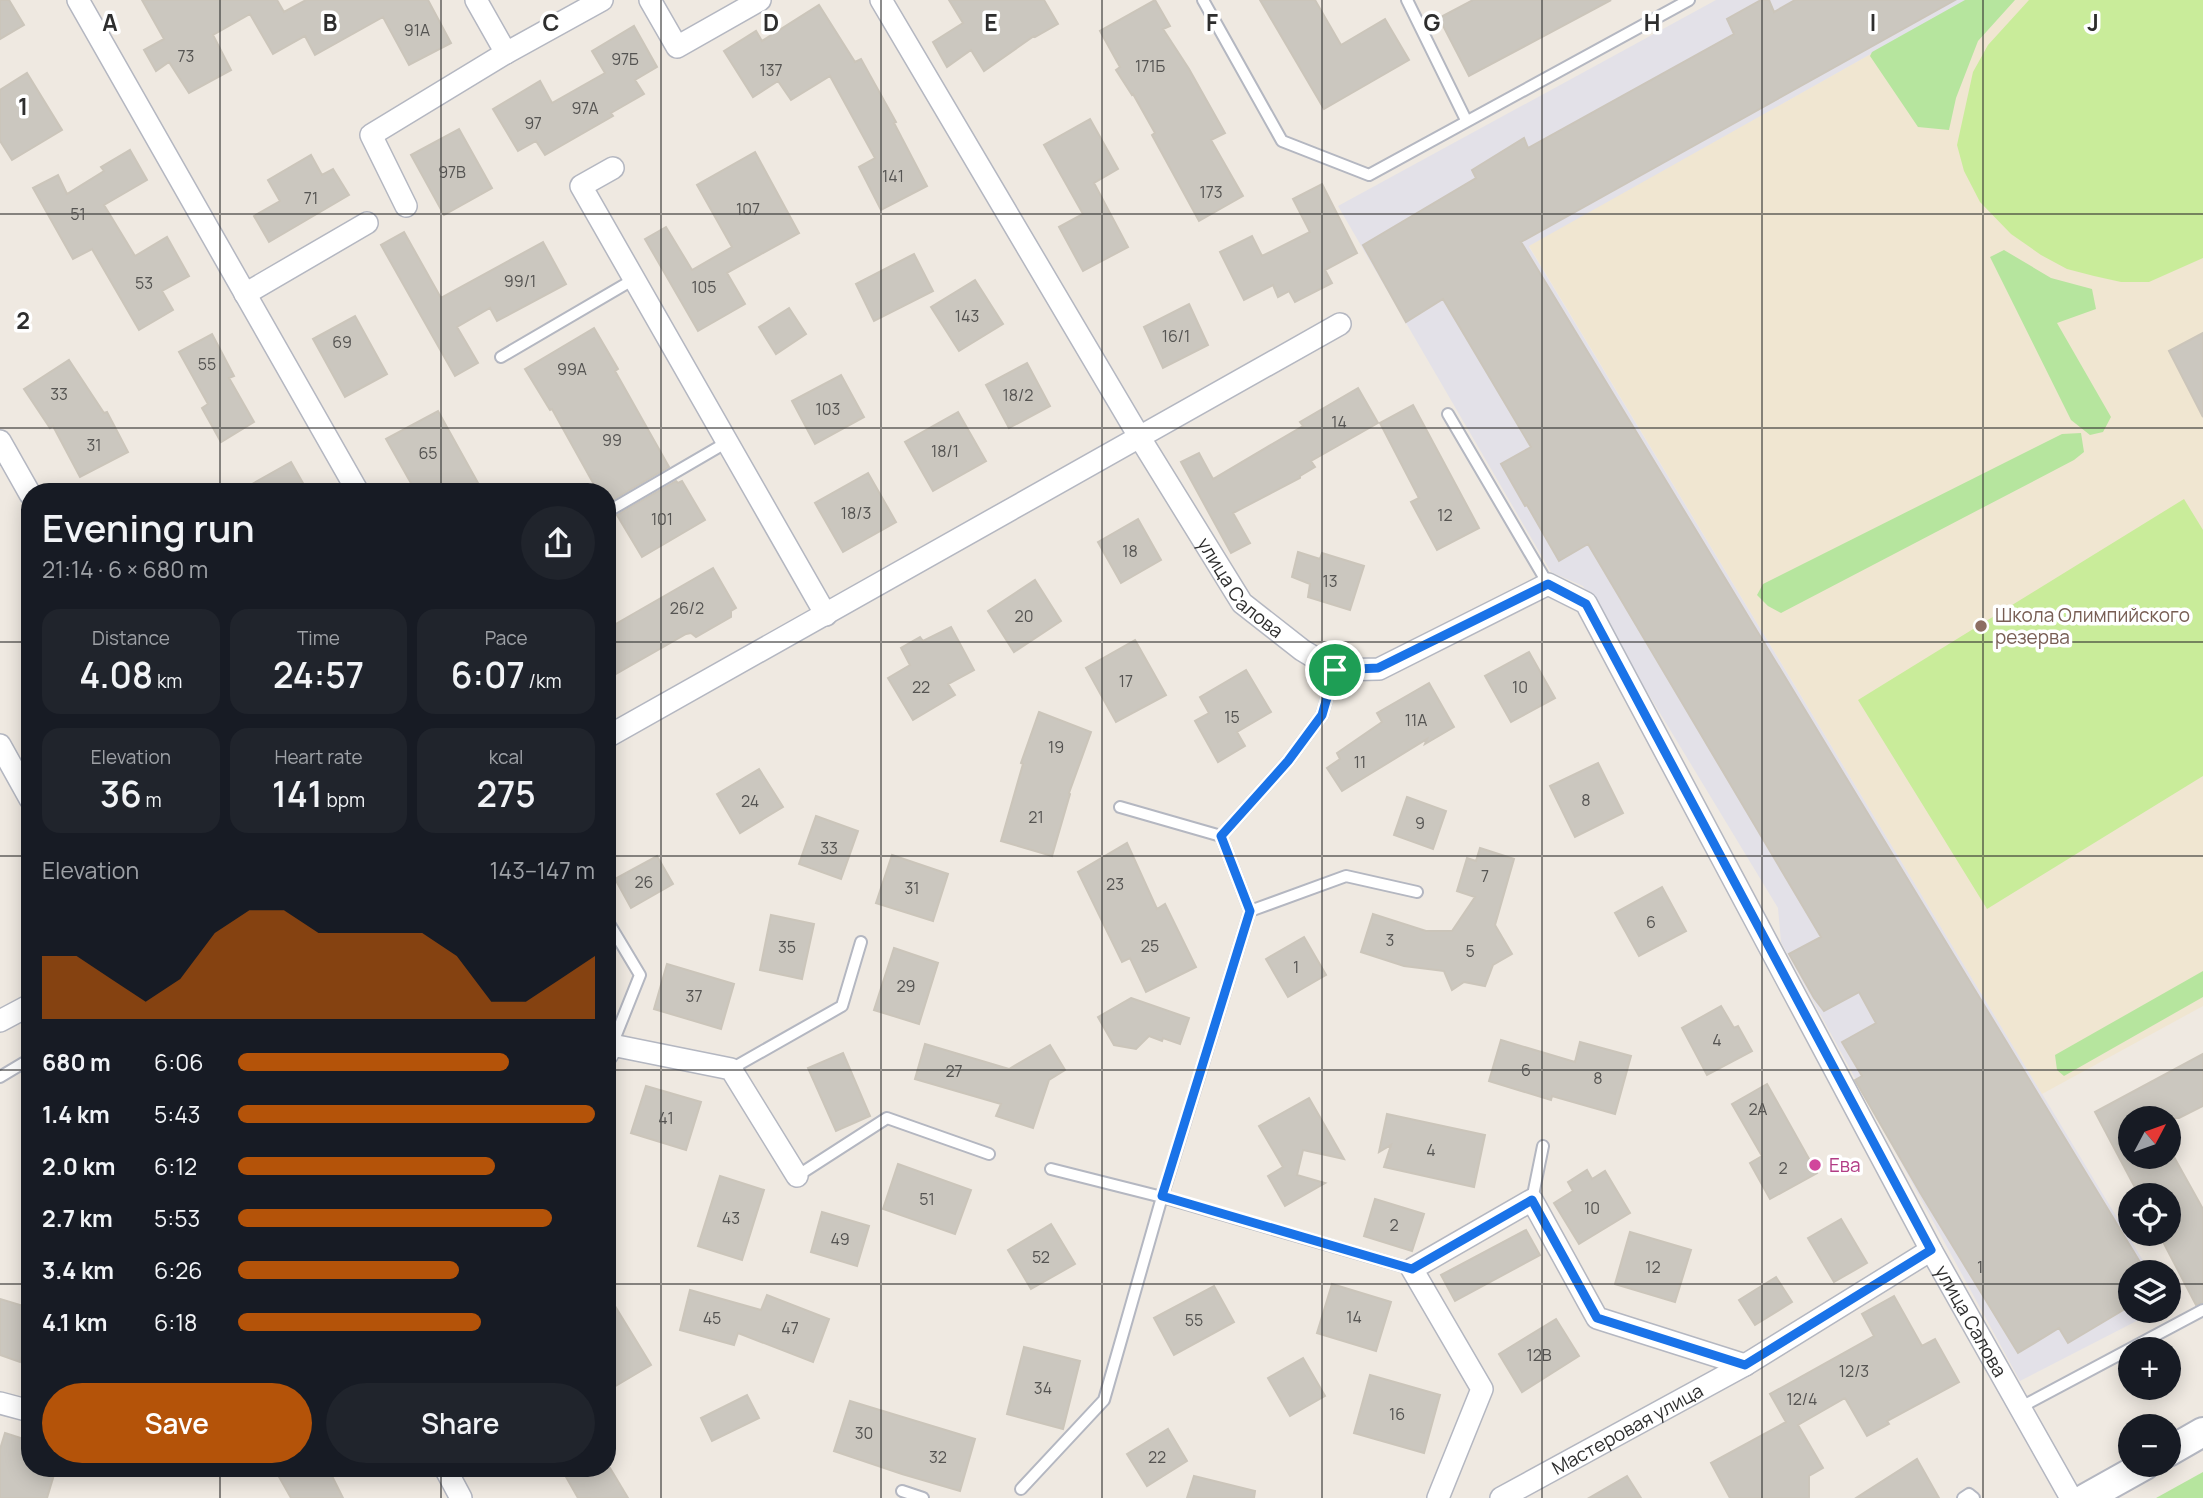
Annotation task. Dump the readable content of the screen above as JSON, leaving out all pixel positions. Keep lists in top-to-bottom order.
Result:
{
  "streets": {
    "street": ["улица Салова", "Мастеровая улица"]
  },
  "crossings": [
    ["улица Салова", "Мастеровая улица"]
  ],
  "places": ["Школа Олимпийского резерва", "Ева"],
  "house_numbers": [
    "91А",
    "73",
    "97Б",
    "171Б",
    "137",
    "97А",
    "97",
    "97В",
    "141",
    "173",
    "71",
    "107",
    "51",
    "99/1",
    "53",
    "105",
    "143",
    "16/1",
    "69",
    "55",
    "99А",
    "33",
    "18/2",
    "103",
    "14",
    "99",
    "31",
    "18/1",
    "65",
    "18/3",
    "12",
    "101",
    "18",
    "13",
    "26/2",
    "20",
    "17",
    "22",
    "10",
    "15",
    "11А",
    "19",
    "11",
    "8",
    "24",
    "21",
    "9",
    "33",
    "7",
    "26",
    "23",
    "31",
    "6",
    "3",
    "25",
    "35",
    "5",
    "1",
    "29",
    "37",
    "4",
    "6",
    "27",
    "8",
    "2А",
    "41",
    "4",
    "2",
    "51",
    "10",
    "43",
    "2",
    "49",
    "52",
    "12",
    "1",
    "14",
    "45",
    "55",
    "47",
    "12В",
    "12/3",
    "34",
    "12/4",
    "16",
    "30",
    "32",
    "22"
  ],
  "north": "top right",
  "page": {
    "heading": ["Evening run", "21:14 · 6 × 680 m"],
    "stats": [
      ["Distance", "4.08 km"],
      ["Time", "24:57"],
      ["Pace", "6:07 /km"],
      ["Elevation", "36 m"],
      ["Heart rate", "141 bpm"],
      ["kcal", "275"]
    ],
    "chart": ["Elevation", "143–147 m"],
    "list": [
      {
        "name": "680 m",
        "note": "6:06"
      },
      {
        "name": "1.4 km",
        "note": "5:43"
      },
      {
        "name": "2.0 km",
        "note": "6:12"
      },
      {
        "name": "2.7 km",
        "note": "5:53"
      },
      {
        "name": "3.4 km",
        "note": "6:26"
      },
      {
        "name": "4.1 km",
        "note": "6:18"
      }
    ],
    "map_buttons": ["+", "−"],
    "buttons": ["Save", "Share"]
  },
  "grid": {
    "columns": [
      "A",
      "B",
      "C",
      "D",
      "E",
      "F",
      "G",
      "H",
      "I",
      "J"
    ],
    "rows": ["1", "2"]
  }
}
